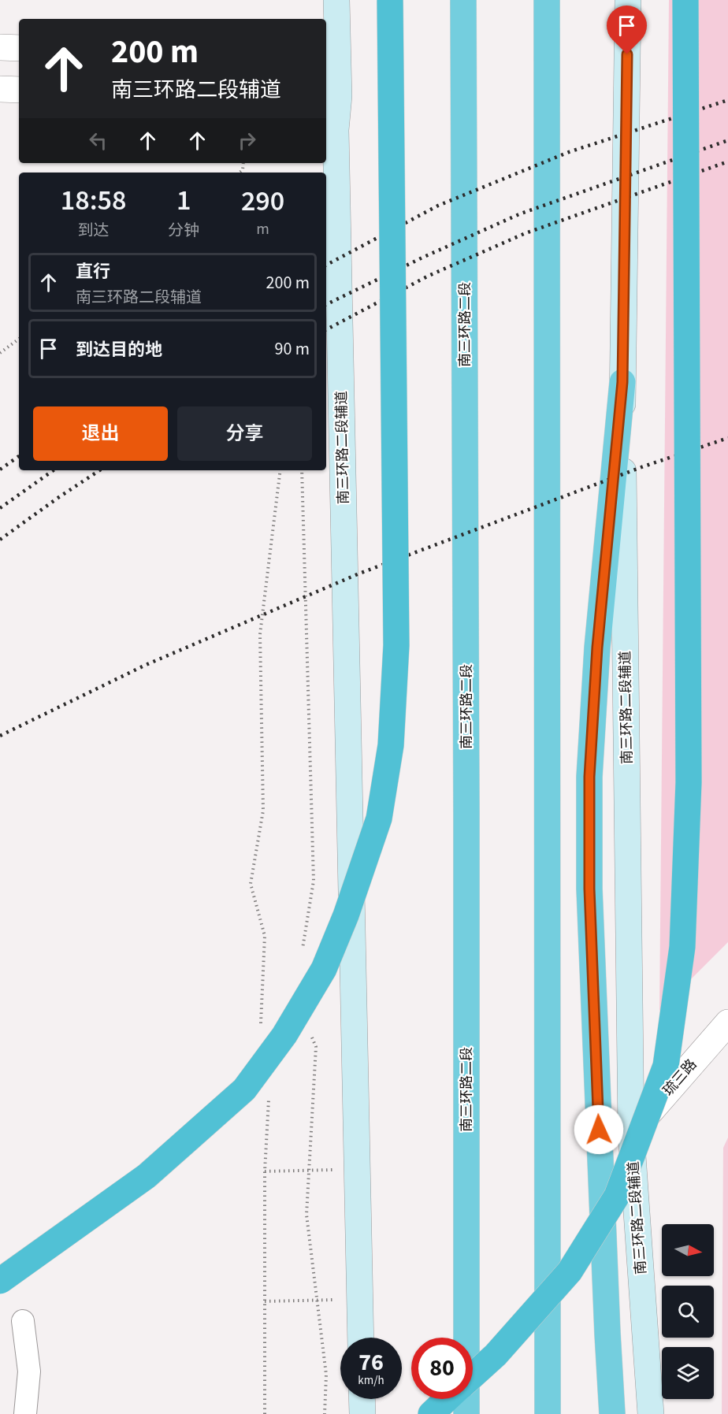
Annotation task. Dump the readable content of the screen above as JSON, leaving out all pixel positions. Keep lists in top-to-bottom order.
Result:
{
  "streets": {
    "highway": ["南三环路二段"],
    "main road": ["南三环路二段辅道"],
    "street": ["琉三路"]
  },
  "crossings": [
    ["南三环路二段辅道", "琉三路"]
  ],
  "north": "right",
  "page": {
    "turn": ["200 m", "南三环路二段辅道"],
    "eta": [
      "18:58",
      "到达",
      "1",
      "分钟",
      "290",
      "m"
    ],
    "list": [
      {
        "name": "直行",
        "note": "南三环路二段辅道",
        "value": "200 m"
      },
      {
        "name": "到达目的地",
        "value": "90 m"
      }
    ],
    "buttons": ["退出", "分享"],
    "speed": "76 km/h",
    "limit": "80"
  }
}
